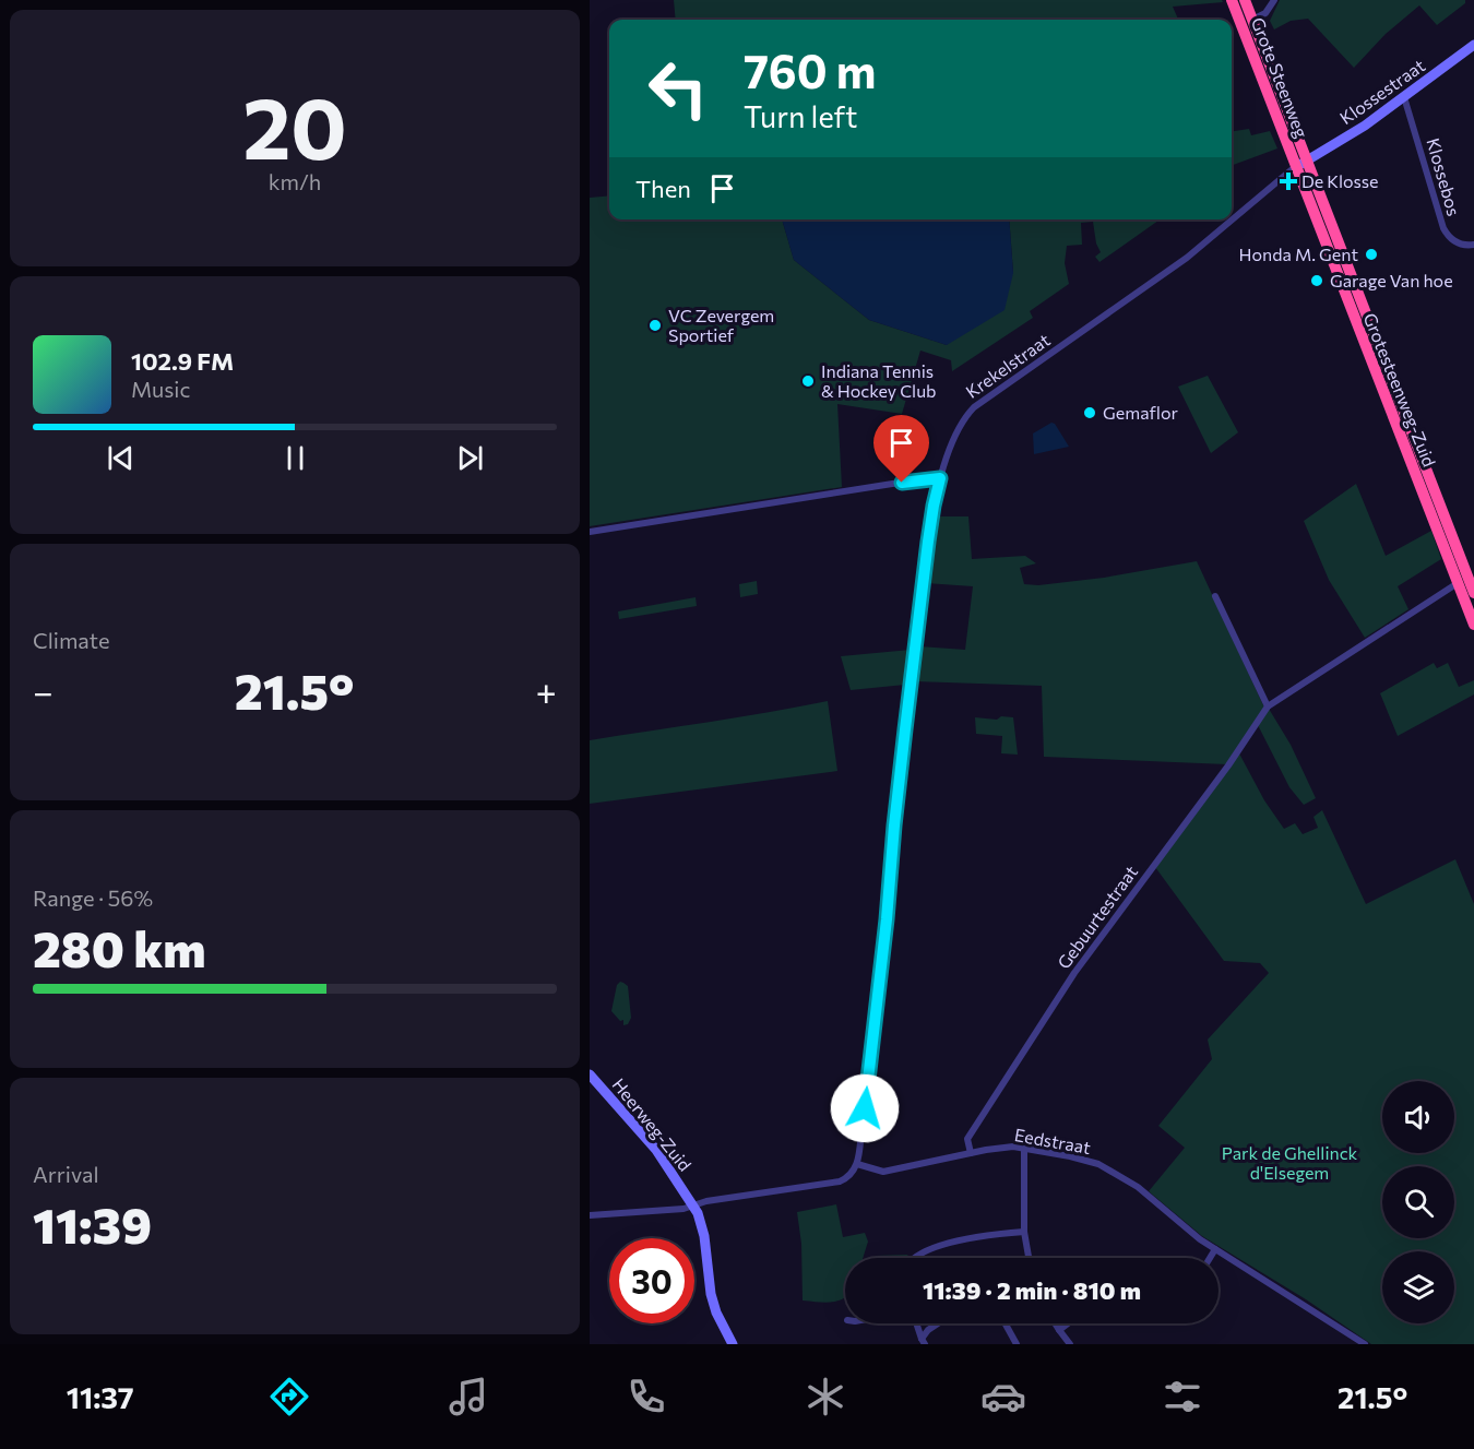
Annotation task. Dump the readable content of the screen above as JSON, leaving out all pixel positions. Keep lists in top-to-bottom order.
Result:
{
  "streets": {
    "highway": ["Grote Steenweg", "Grotesteenweg-Zuid"],
    "street": [
      "Klossestraat",
      "Klossebos",
      "Krekelstraat",
      "Gebuurtestraat",
      "Heerweg-Zuid",
      "Eedstraat"
    ]
  },
  "crossings": [
    ["Grote Steenweg", "Klossestraat"],
    ["Grote Steenweg", "Krekelstraat"],
    ["Grote Steenweg", "Grotesteenweg-Zuid"],
    ["Klossestraat", "Klossebos"],
    ["Klossestraat", "Krekelstraat"],
    ["Klossestraat", "Grotesteenweg-Zuid"],
    ["Krekelstraat", "Grotesteenweg-Zuid"],
    ["Krekelstraat", "Eedstraat"],
    ["Grotesteenweg-Zuid", "Gebuurtestraat"],
    ["Gebuurtestraat", "Eedstraat"]
  ],
  "parks": ["Park de Ghellinck d'Elsegem"],
  "places": {
    "health": ["De Klosse"],
    "other": [
      "Honda M. Gent",
      "Garage Van hoe",
      "VC Zevergem Sportief",
      "Indiana Tennis & Hockey Club",
      "Gemaflor"
    ]
  },
  "page": {
    "tile": [
      ["20", "km/h"],
      "Climate",
      ["Range · 56%", "280 km"],
      ["Arrival", "11:39"]
    ],
    "turn": ["760 m", "Turn left"],
    "then": "Then",
    "song": ["102.9 FM", "Music"],
    "heat": ["−", "21.5°", "+"],
    "limit": "30",
    "trip": "11:39 · 2 min · 810 m",
    "tabs": ["11:37", "21.5°"]
  }
}
